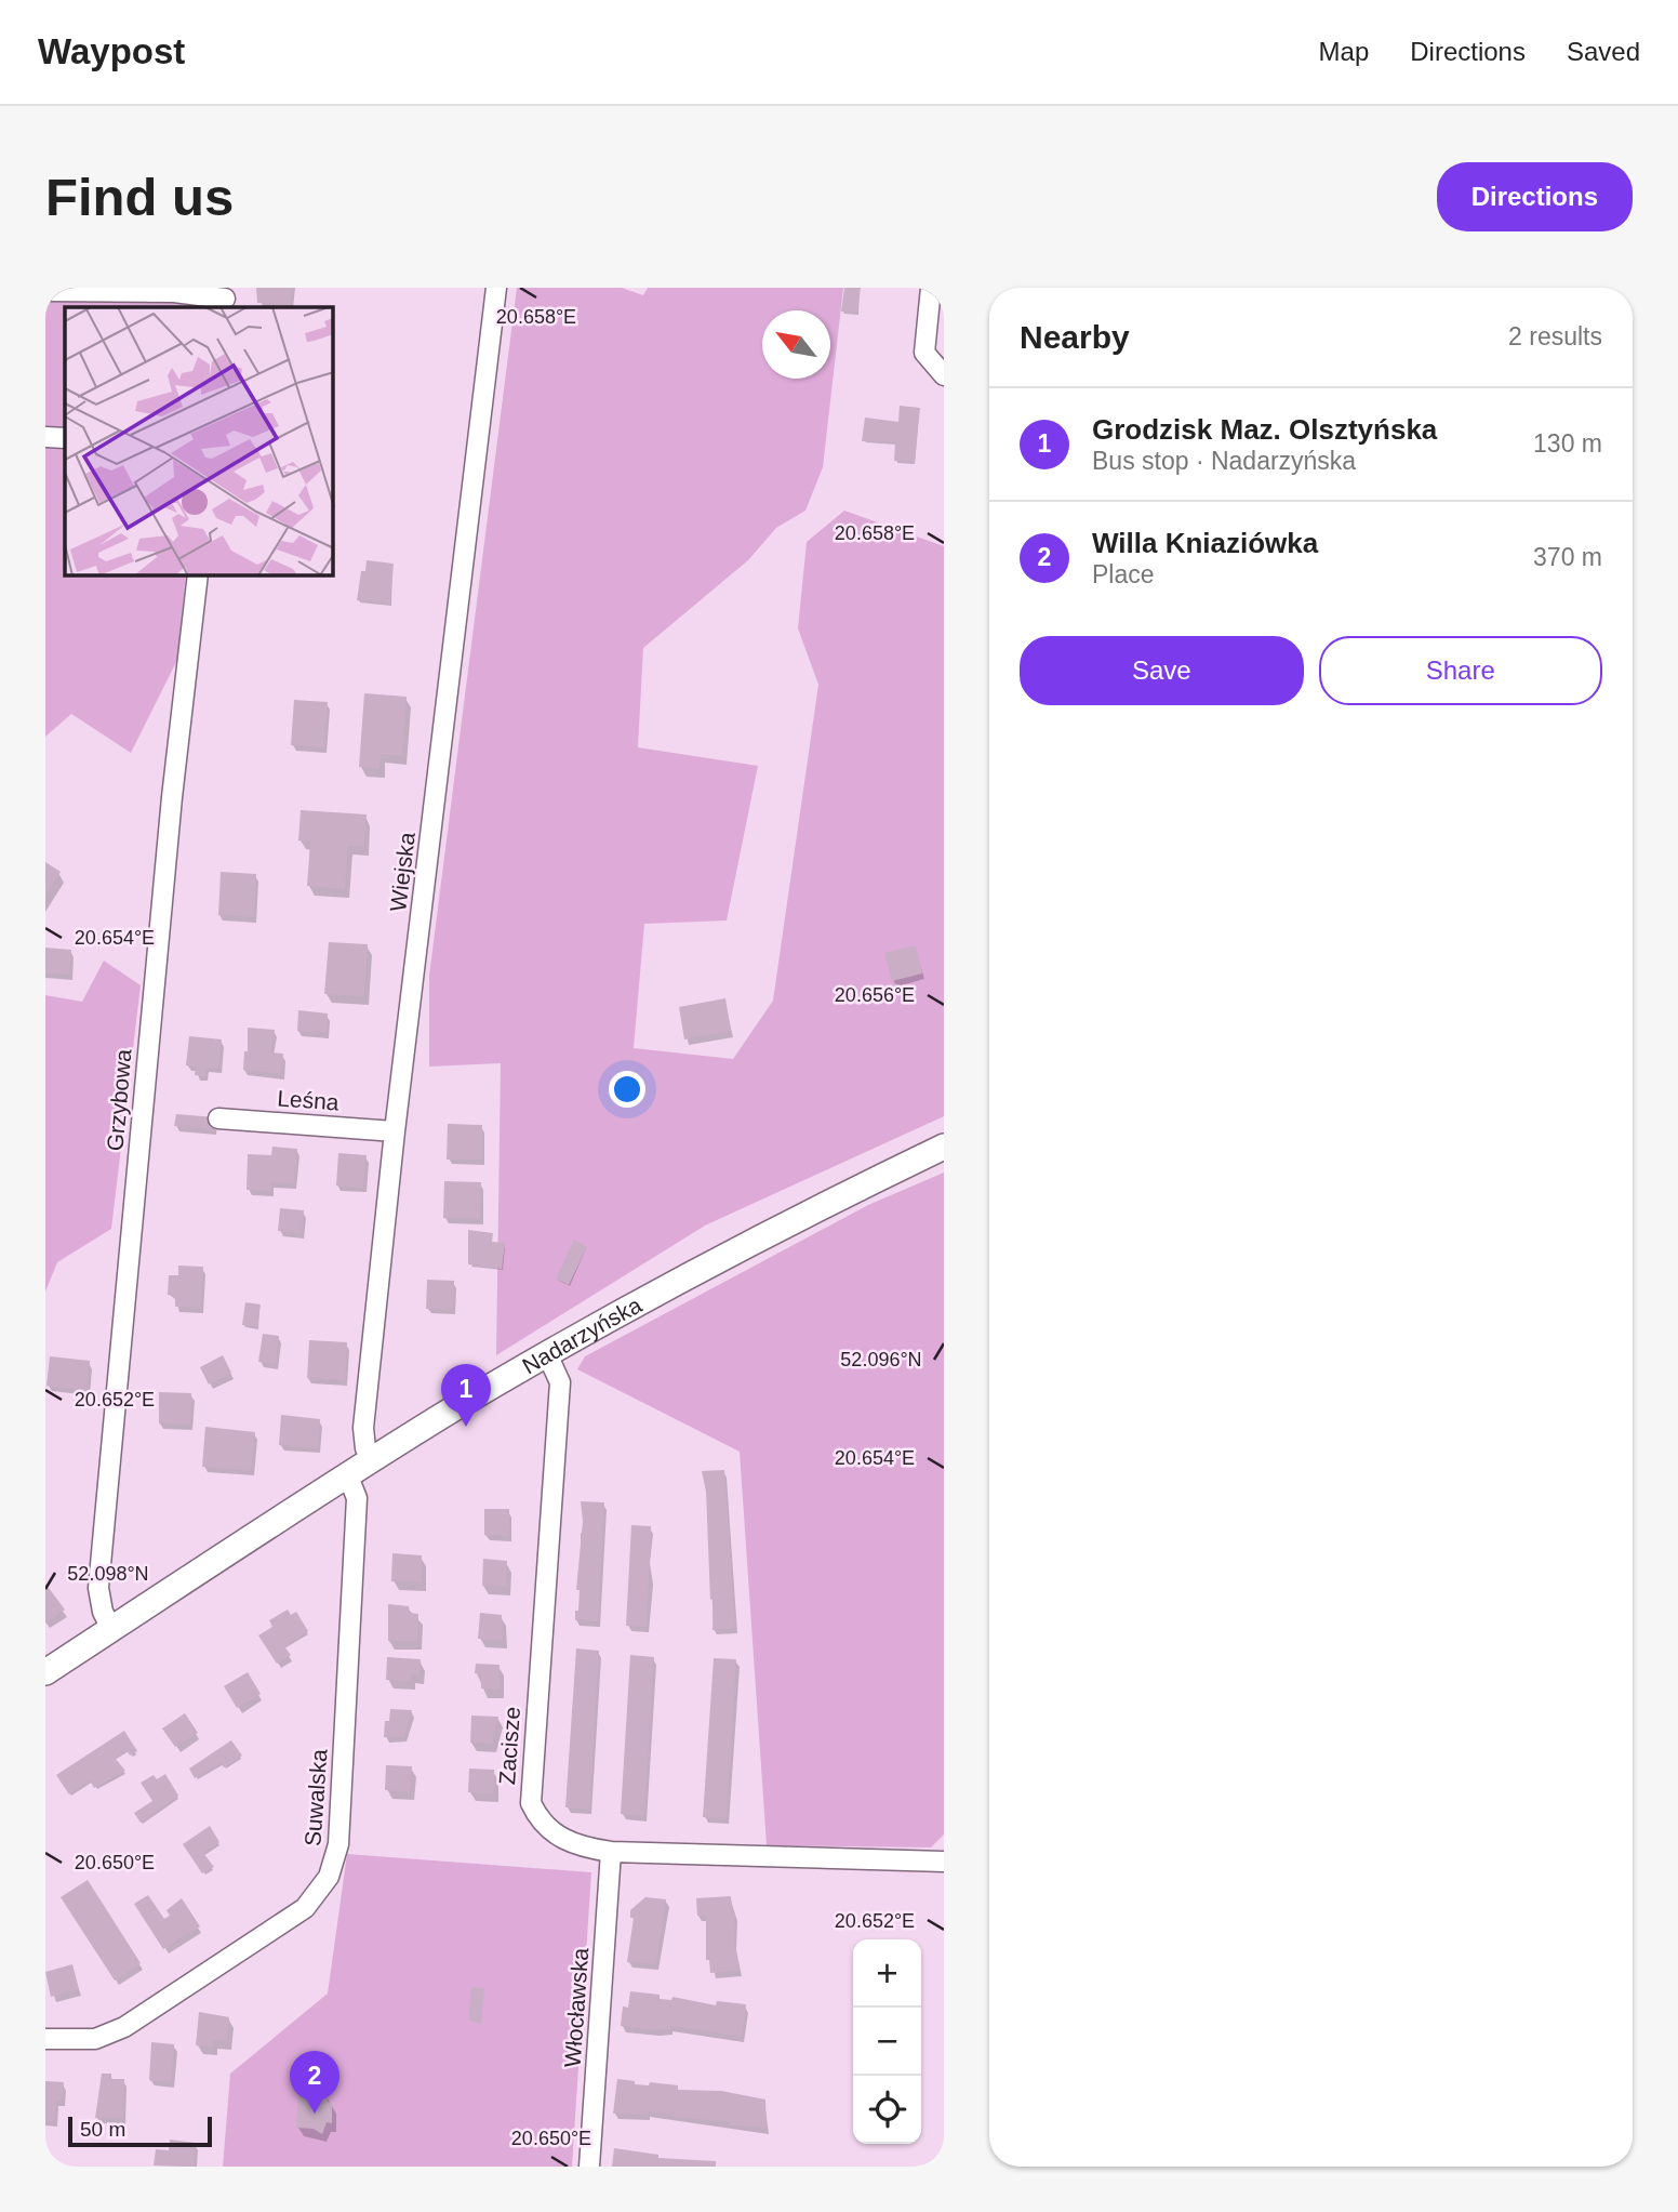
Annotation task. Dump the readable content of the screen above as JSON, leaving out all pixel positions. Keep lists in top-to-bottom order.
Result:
{
  "streets": {
    "street": [
      "Wiejska",
      "Grzybowa",
      "Leśna",
      "Nadarzyńska",
      "Zacisze",
      "Suwalska",
      "Włocławska"
    ]
  },
  "crossings": [
    ["Wiejska", "Leśna"],
    ["Wiejska", "Nadarzyńska"],
    ["Grzybowa", "Nadarzyńska"],
    ["Nadarzyńska", "Zacisze"],
    ["Nadarzyńska", "Suwalska"],
    ["Zacisze", "Włocławska"]
  ],
  "scale_bar": "50 m",
  "north": "top left",
  "page": {
    "header": "Waypost",
    "nav": ["Map", "Directions", "Saved"],
    "buttons": [
      "Directions",
      ["Save", "Share"]
    ],
    "title": "Find us",
    "heading": ["Nearby", "2 results"],
    "list": [
      {
        "mark": "1",
        "name": "Grodzisk Maz. Olsztyńska",
        "note": "Bus stop · Nadarzyńska",
        "value": "130 m"
      },
      {
        "mark": "2",
        "name": "Willa Kniaziówka",
        "note": "Place",
        "value": "370 m"
      }
    ],
    "pins": ["1", "2"],
    "map_buttons": ["+", "−"],
    "scale": "50 m"
  },
  "coordinates": [
    "20.658°E",
    "20.654°E",
    "20.656°E",
    "52.096°N",
    "20.652°E",
    "52.098°N",
    "20.650°E"
  ]
}
